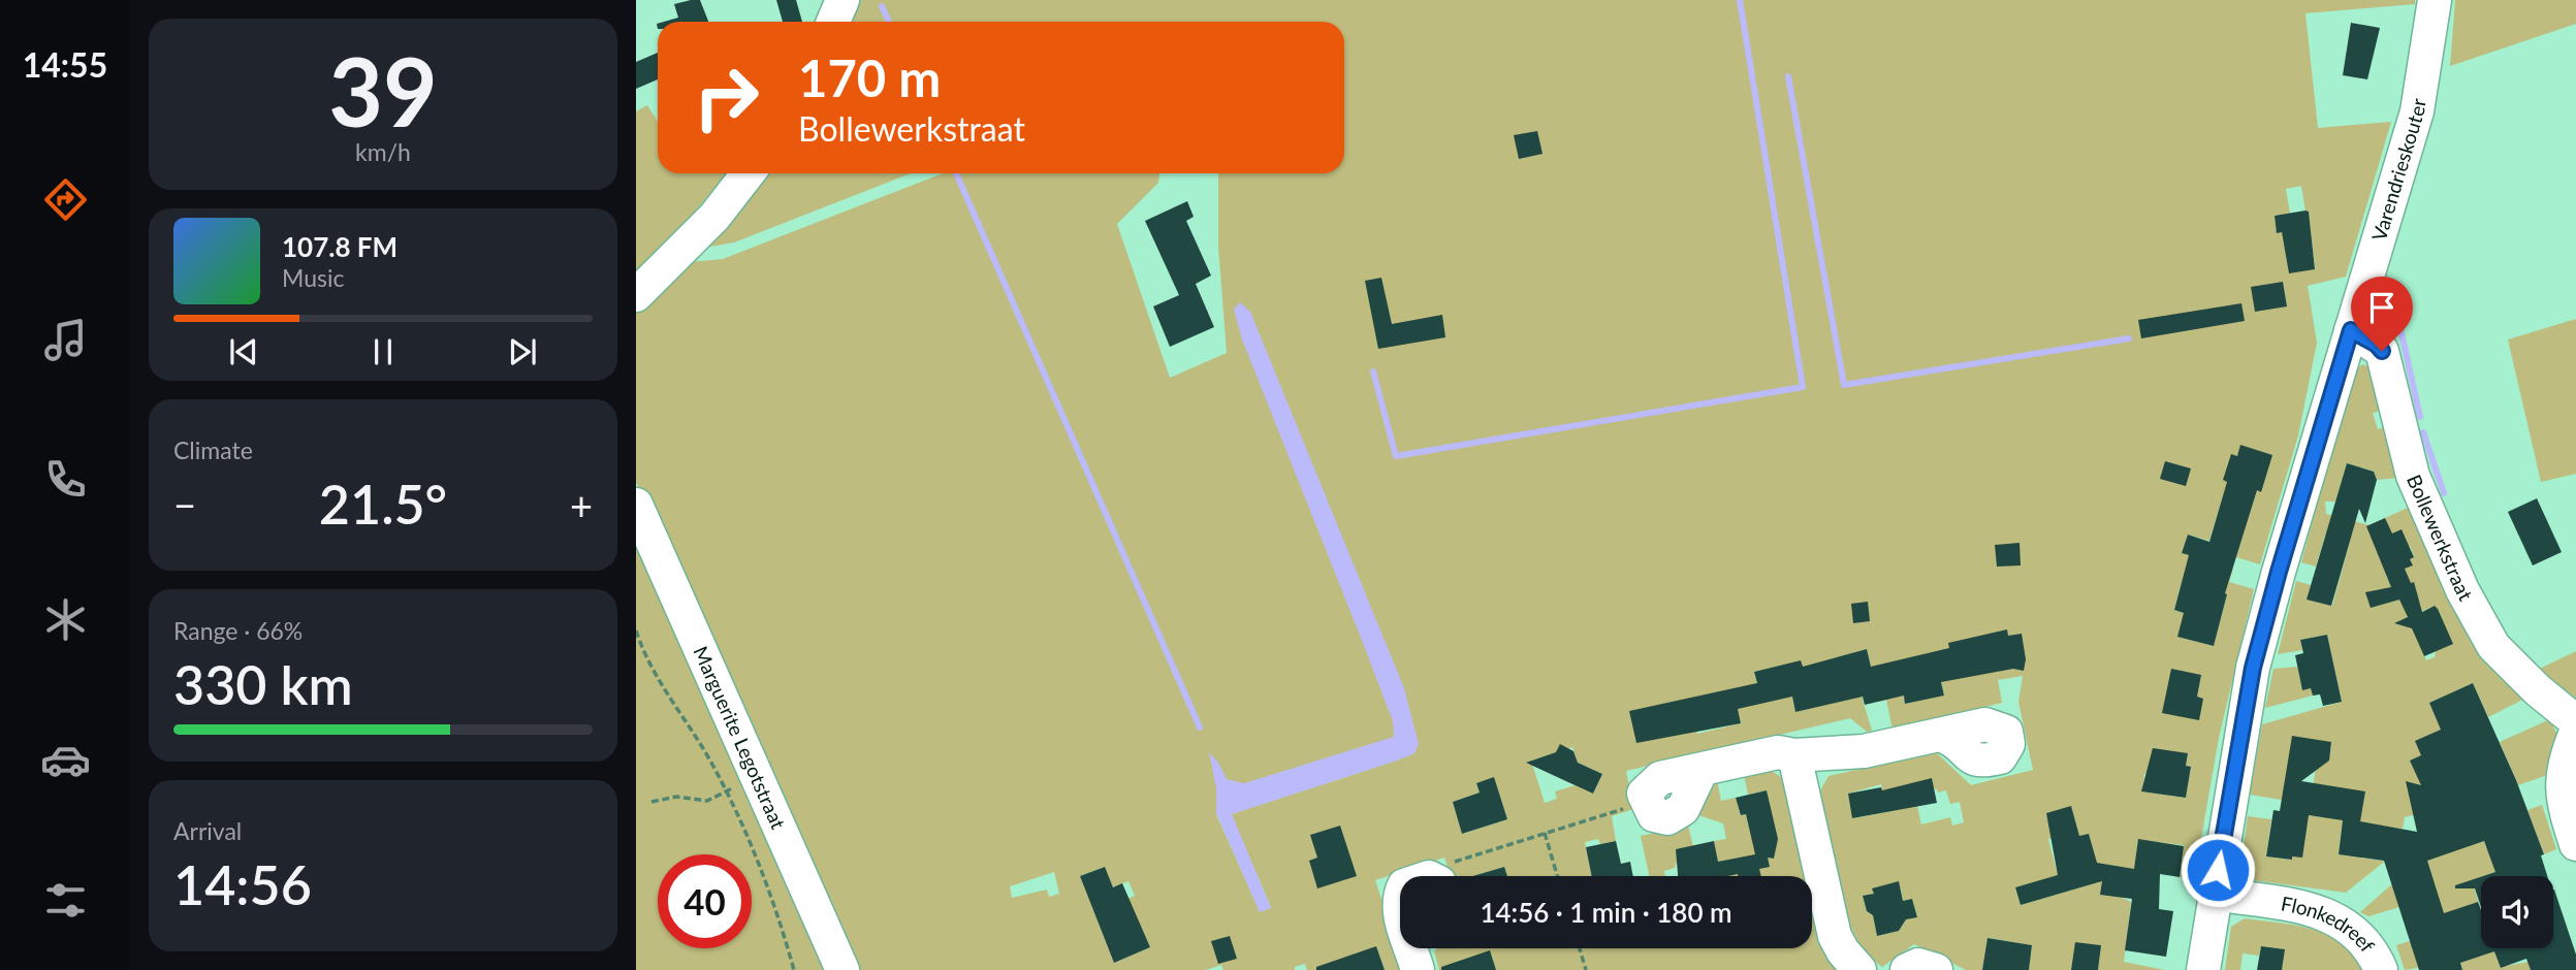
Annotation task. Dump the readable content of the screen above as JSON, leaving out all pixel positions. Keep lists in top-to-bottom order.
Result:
{
  "streets": {
    "street": [
      "Varendrieskouter",
      "Bollewerkstraat",
      "Marguerite Legotstraat",
      "Flonkedreef"
    ]
  },
  "crossings": [
    ["Varendrieskouter", "Bollewerkstraat"],
    ["Varendrieskouter", "Flonkedreef"]
  ],
  "page": {
    "tabs": "14:55",
    "tile": [
      ["39", "km/h"],
      "Climate",
      ["Range · 66%", "330 km"],
      ["Arrival", "14:56"]
    ],
    "turn": ["170 m", "Bollewerkstraat"],
    "song": ["107.8 FM", "Music"],
    "heat": ["−", "21.5°", "+"],
    "limit": "40",
    "trip": "14:56 · 1 min · 180 m"
  }
}
